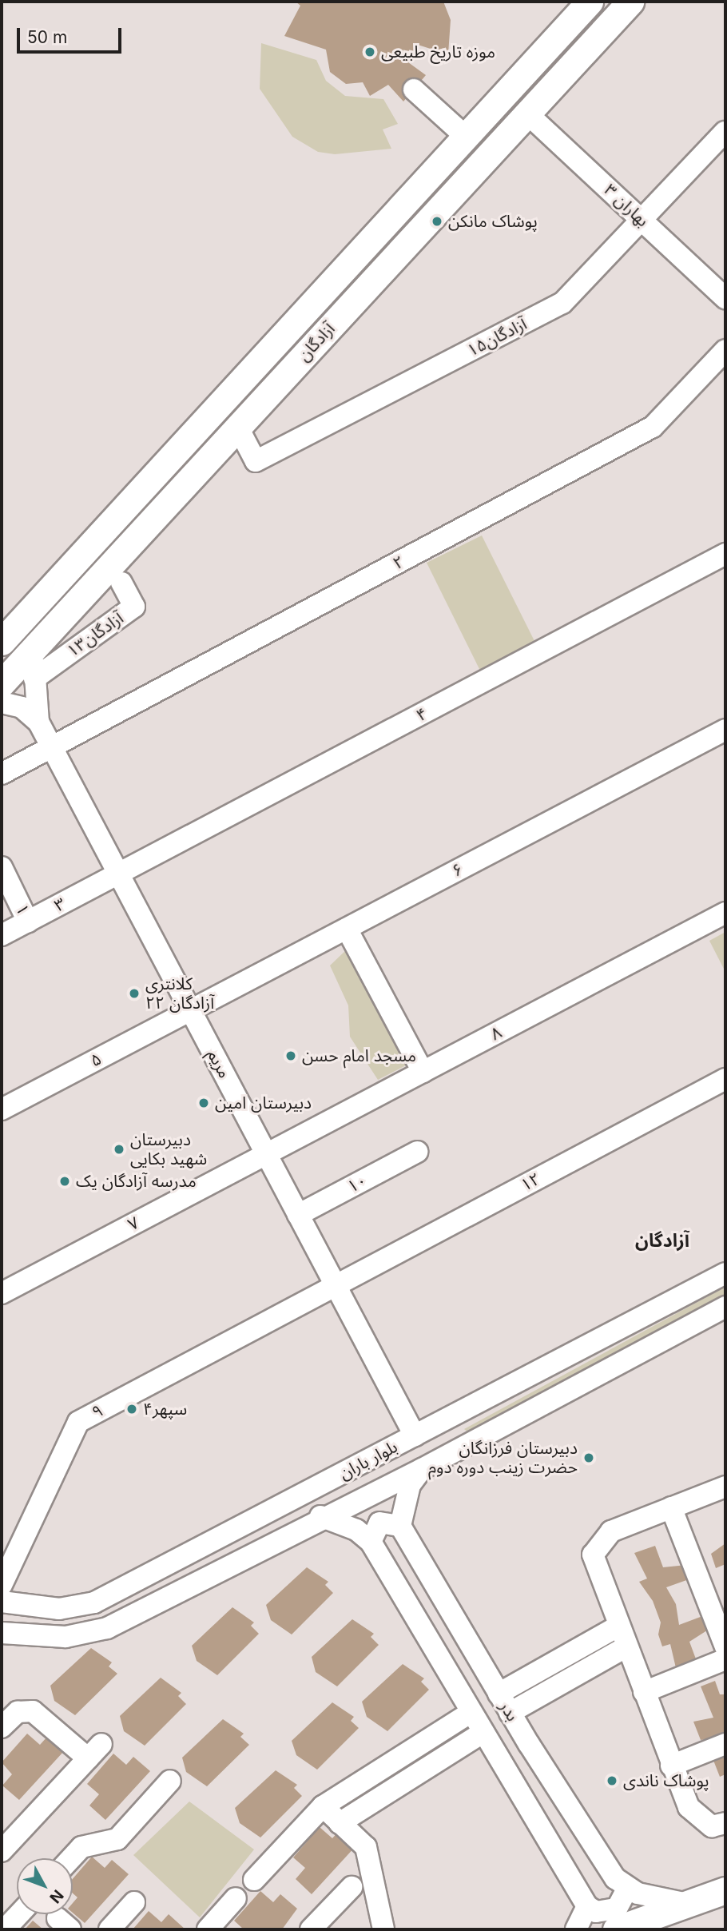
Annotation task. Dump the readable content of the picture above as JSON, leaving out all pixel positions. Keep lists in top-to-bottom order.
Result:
{
  "streets": {
    "main road": ["آزادگان"],
    "street": [
      "بهاران ۳",
      "آزادگان۱۵",
      "۲",
      "آزادگان۱۳",
      "۴",
      "۶",
      "۳",
      "۱",
      "۸",
      "۵",
      "مریم",
      "۱۲",
      "۱۰",
      "۷",
      "۹",
      "بلوار باران",
      "بدر"
    ]
  },
  "crossings": [
    ["بهاران ۳", "آزادگان۱۵"],
    ["بهاران ۳", "آزادگان"],
    ["آزادگان۱۵", "آزادگان"],
    ["۲", "مریم"],
    ["۴", "۳"],
    ["۴", "مریم"],
    ["۶", "۵"],
    ["۶", "مریم"],
    ["۳", "۱"],
    ["۳", "مریم"],
    ["۸", "مریم"],
    ["۸", "۷"],
    ["۵", "مریم"],
    ["مریم", "۱۲"],
    ["مریم", "۱۰"],
    ["مریم", "۷"],
    ["مریم", "۹"],
    ["مریم", "بلوار باران"],
    ["۱۲", "۹"],
    ["بلوار باران", "بدر"]
  ],
  "districts": ["آزادگان"],
  "places": [
    "موزه تاریخ طبیعی",
    "پوشاک مانکن",
    "کلانتری ۲۲ آزادگان",
    "مسجد امام حسن",
    "دبیرستان امین",
    "دبیرستان شهید بکایی",
    "مدرسه آزادگان یک",
    "سپهر۴",
    "دبیرستان فرزانگان حضرت زینب دوره دوم",
    "پوشاک ناندی"
  ],
  "scale_bar": "50 m",
  "north": "bottom right"
}
